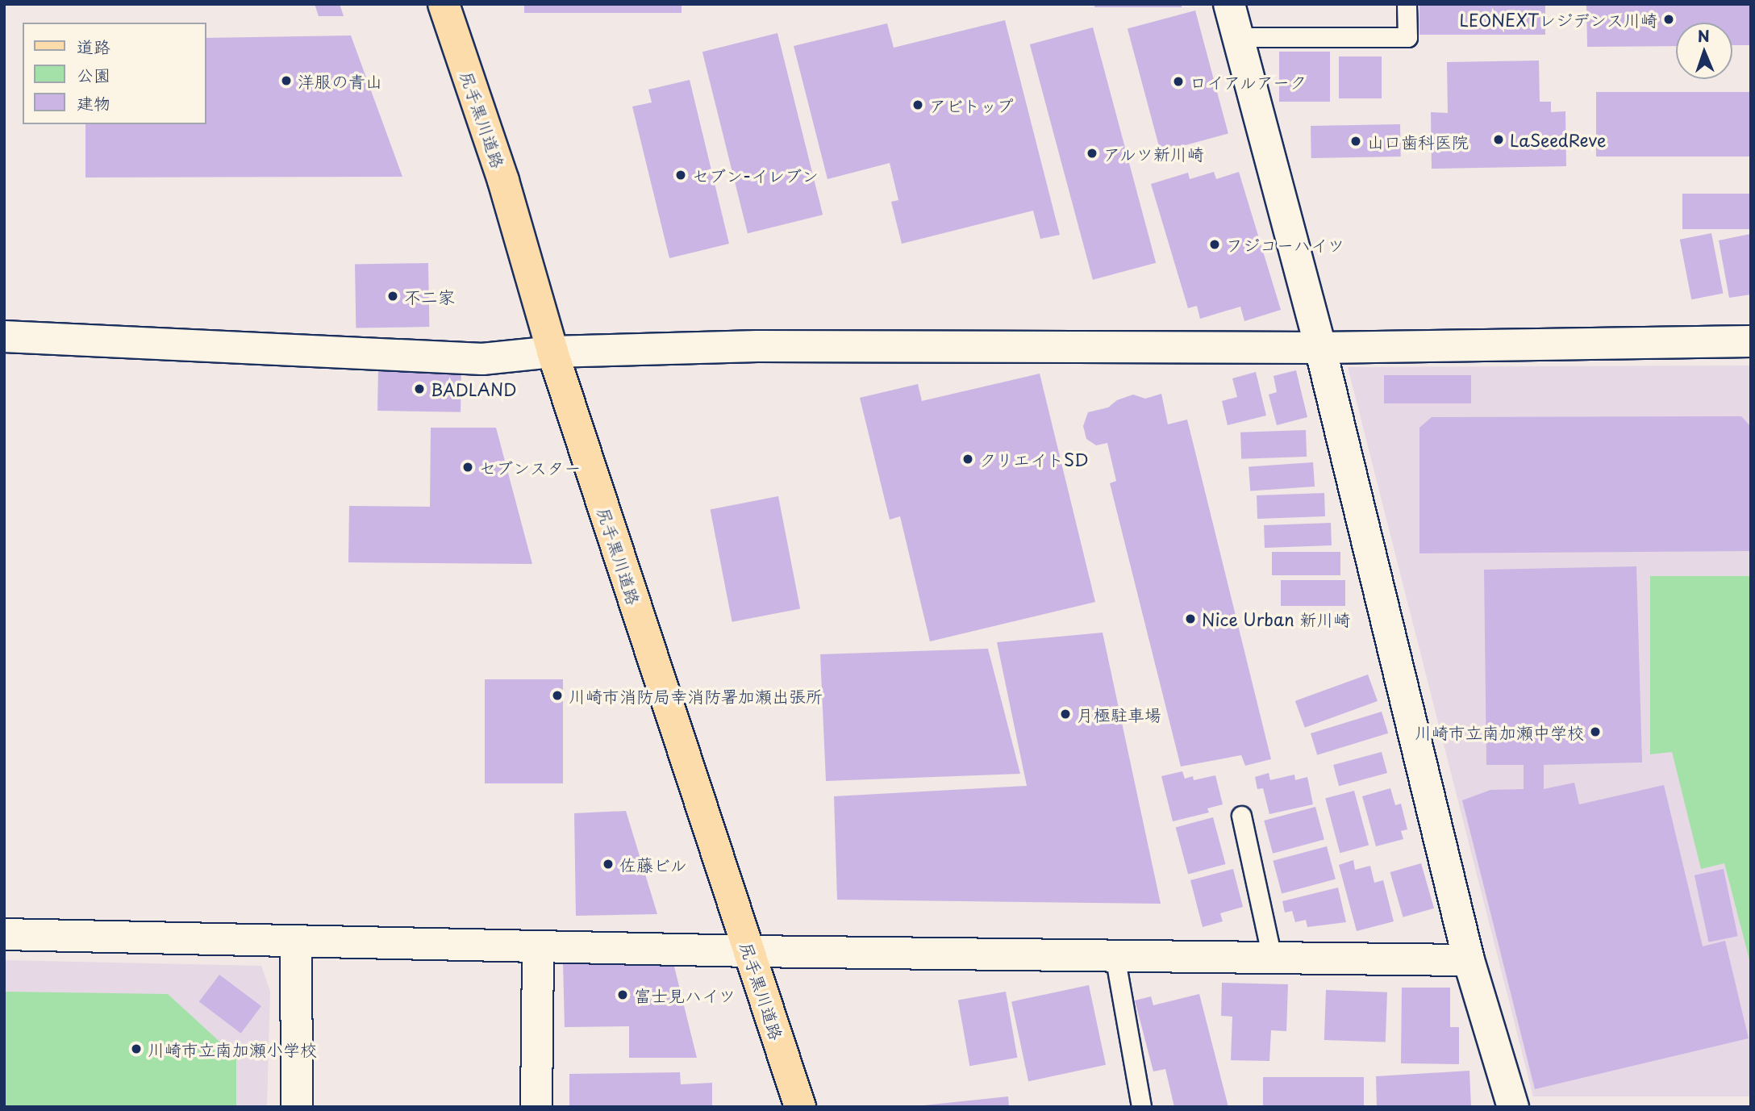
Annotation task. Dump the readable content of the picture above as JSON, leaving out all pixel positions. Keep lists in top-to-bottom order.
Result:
{
  "streets": {
    "main road": ["尻手黒川道路"]
  },
  "places": [
    "LEONEXTレジデンス川崎",
    "洋服の青山",
    "ロイアルアーク",
    "アビトップ",
    "LaSeedReve",
    "山口歯科医院",
    "アルツ新川崎",
    "セブン-イレブン",
    "フジコーハイツ",
    "不二家",
    "BADLAND",
    "クリエイトSD",
    "セブンスター",
    "Nice Urban 新川崎",
    "川崎市消防局幸消防署加瀬出張所",
    "月極駐車場",
    "川崎市立南加瀬中学校",
    "佐藤ビル",
    "富士見ハイツ",
    "川崎市立南加瀬小学校"
  ],
  "legend": ["道路", "公園", "建物"],
  "north": "top"
}
